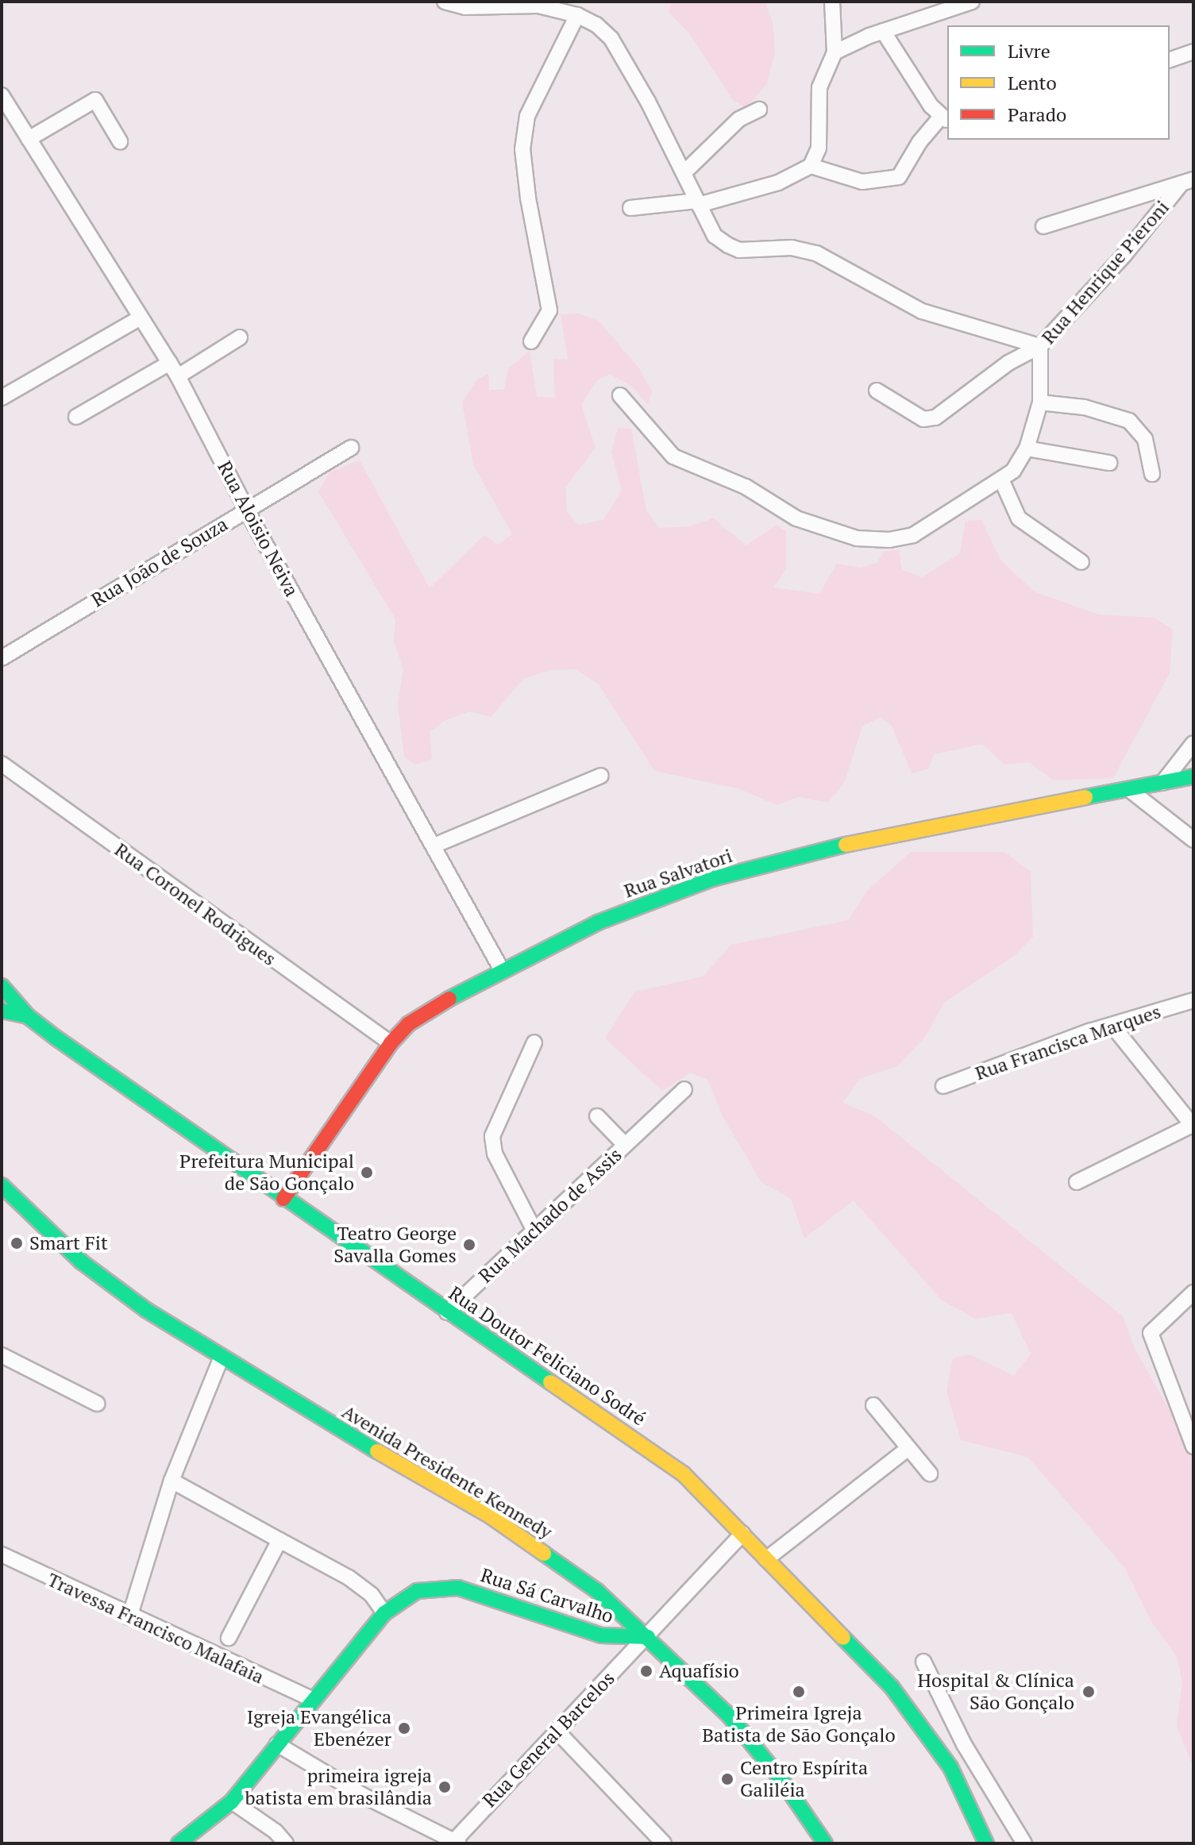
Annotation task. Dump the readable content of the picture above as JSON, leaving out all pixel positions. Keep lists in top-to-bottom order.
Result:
{
  "streets": {
    "main road": [
      "Rua Salvatori",
      "Rua Doutor Feliciano Sodré",
      "Avenida Presidente Kennedy",
      "Rua Sá Carvalho"
    ],
    "street": [
      "Rua Henrique Pieroni",
      "Rua Aloisio Neiva",
      "Rua João de Souza",
      "Rua Coronel Rodrigues",
      "Rua Francisca Marques",
      "Rua Machado de Assis",
      "Travessa Francisco Malafaia",
      "Rua General Barcelos"
    ]
  },
  "crossings": [
    ["Rua Aloisio Neiva", "Rua João de Souza"],
    ["Rua Aloisio Neiva", "Rua Salvatori"],
    ["Rua Salvatori", "Rua Coronel Rodrigues"],
    ["Rua Salvatori", "Rua Doutor Feliciano Sodré"],
    ["Rua Machado de Assis", "Rua Doutor Feliciano Sodré"],
    ["Avenida Presidente Kennedy", "Rua Sá Carvalho"],
    ["Avenida Presidente Kennedy", "Rua General Barcelos"],
    ["Rua Sá Carvalho", "Travessa Francisco Malafaia"],
    ["Rua Sá Carvalho", "Rua General Barcelos"]
  ],
  "places": [
    "Prefeitura Municipal de São Gonçalo",
    "Smart Fit",
    "Teatro George Savalla Gomes",
    "Aquafísio",
    "Primeira Igreja Batista de São Gonçalo",
    "Hospital & Clínica São Gonçalo",
    "Igreja Evangélica Ebenézer",
    "Centro Espírita Galiléia",
    "primeira igreja batista em brasilândia"
  ],
  "legend": ["Livre", "Lento", "Parado"]
}
